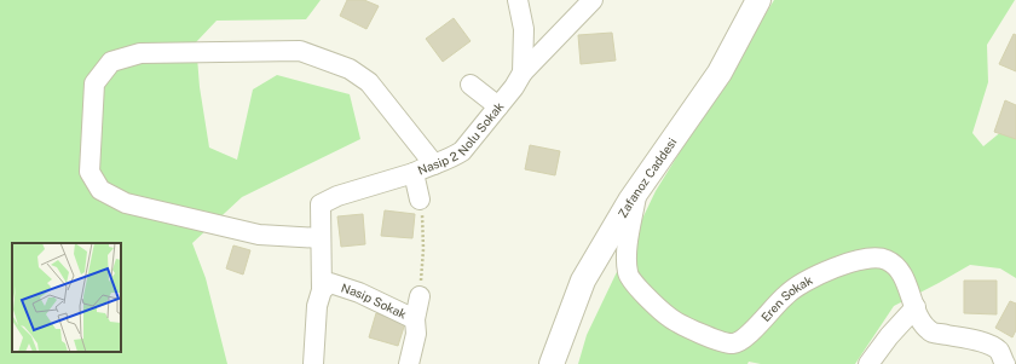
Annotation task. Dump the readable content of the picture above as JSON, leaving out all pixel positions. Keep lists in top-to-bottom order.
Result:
{
  "streets": {
    "street": [
      "Nasip 2 Nolu Sokak",
      "Zafanoz Caddesi",
      "Eren Sokak",
      "Nasip Sokak"
    ]
  },
  "crossings": [
    ["Zafanoz Caddesi", "Eren Sokak"]
  ]
}
